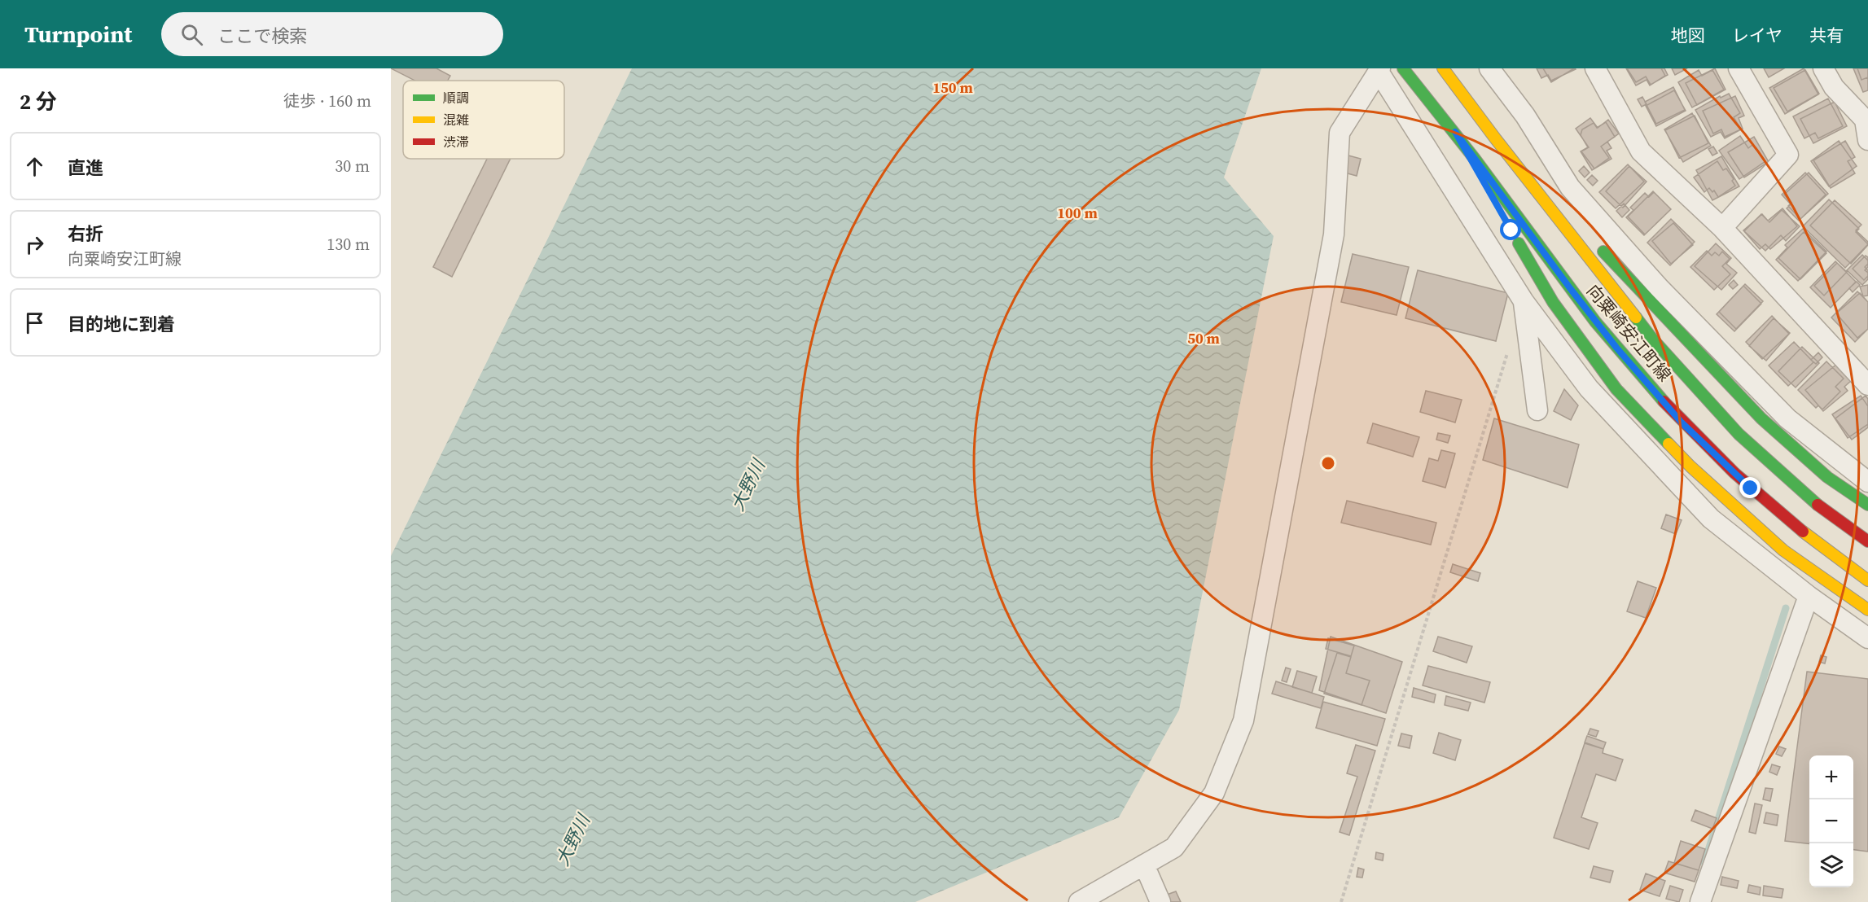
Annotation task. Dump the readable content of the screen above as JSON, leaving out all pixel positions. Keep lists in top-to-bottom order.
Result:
{
  "streets": {
    "main road": ["向粟崎安江町線"]
  },
  "water": ["大野川"],
  "legend": ["順調", "混雑", "渋滞"],
  "page": {
    "header": "Turnpoint",
    "search": "ここで検索",
    "nav": ["地図", "レイヤ", "共有"],
    "heading": ["2 分", "徒歩 · 160 m"],
    "list": [
      ["直進", "30 m"],
      ["右折", "向粟崎安江町線", "130 m"],
      "目的地に到着"
    ],
    "map_buttons": ["+", "−"]
  },
  "rings": ["150 m", "100 m", "50 m"]
}
